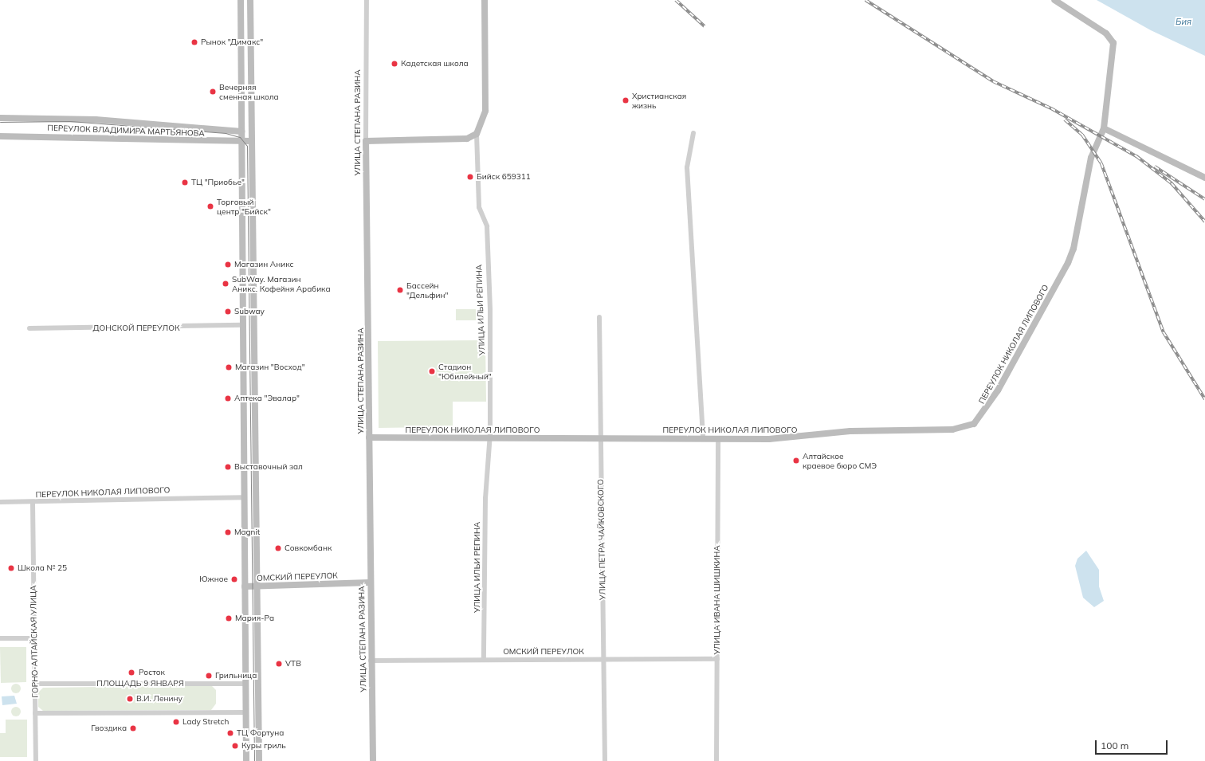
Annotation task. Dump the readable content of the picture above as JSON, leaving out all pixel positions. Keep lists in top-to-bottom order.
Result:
{
  "streets": {
    "street": [
      "УЛИЦА СТЕПАНА РАЗИНА",
      "ПЕРЕУЛОК ВЛАДИМИРА МАРТЬЯНОВА",
      "УЛИЦА ИЛЬИ РЕПИНА",
      "ДОНСКОЙ ПЕРЕУЛОК",
      "ПЕРЕУЛОК НИКОЛАЯ ЛИПОВОГО",
      "УЛИЦА ПЕТРА ЧАЙКОВСКОГО",
      "ОМСКИЙ ПЕРЕУЛОК",
      "УЛИЦА ИВАНА ШИШКИНА",
      "ГОРНО-АЛТАЙСКАЯ УЛИЦА",
      "ПЛОЩАДЬ 9 ЯНВАРЯ"
    ]
  },
  "crossings": [
    ["УЛИЦА СТЕПАНА РАЗИНА", "ПЕРЕУЛОК НИКОЛАЯ ЛИПОВОГО"],
    ["УЛИЦА СТЕПАНА РАЗИНА", "ОМСКИЙ ПЕРЕУЛОК"],
    ["УЛИЦА ИЛЬИ РЕПИНА", "ПЕРЕУЛОК НИКОЛАЯ ЛИПОВОГО"],
    ["УЛИЦА ИЛЬИ РЕПИНА", "ОМСКИЙ ПЕРЕУЛОК"],
    ["ПЕРЕУЛОК НИКОЛАЯ ЛИПОВОГО", "УЛИЦА ПЕТРА ЧАЙКОВСКОГО"],
    ["ПЕРЕУЛОК НИКОЛАЯ ЛИПОВОГО", "УЛИЦА ИВАНА ШИШКИНА"],
    ["ПЕРЕУЛОК НИКОЛАЯ ЛИПОВОГО", "ГОРНО-АЛТАЙСКАЯ УЛИЦА"],
    ["УЛИЦА ПЕТРА ЧАЙКОВСКОГО", "ОМСКИЙ ПЕРЕУЛОК"],
    ["ОМСКИЙ ПЕРЕУЛОК", "УЛИЦА ИВАНА ШИШКИНА"],
    ["ГОРНО-АЛТАЙСКАЯ УЛИЦА", "ПЛОЩАДЬ 9 ЯНВАРЯ"]
  ],
  "water": ["Бия"],
  "places": [
    "Рынок \"Димакс\"",
    "Кадетская школа",
    "Вечерняя сменная школа",
    "Христианская жизнь",
    "Бийск 659311",
    "ТЦ \"Приобье\"",
    "Торговый центр \"Бийск\"",
    "Магазин Аникс",
    "SubWay. Магазин Аникс. Кофейня Арабика",
    "Бассейн \"Дельфин\"",
    "Subway",
    "Магазин \"Восход\"",
    "Стадион \"Юбилейный\"",
    "Аптека \"Эвалар\"",
    "Алтайское краевое бюро СМЭ",
    "Выставочный зал",
    "Magnit",
    "Совкомбанк",
    "Школа № 25",
    "Южное",
    "Мария-Ра",
    "VTB",
    "Росток",
    "Грильница",
    "В.И. Ленину",
    "Lady Stretch",
    "Гвоздика",
    "ТЦ Фортуна",
    "Куры гриль"
  ],
  "scale_bar": "100 m"
}
